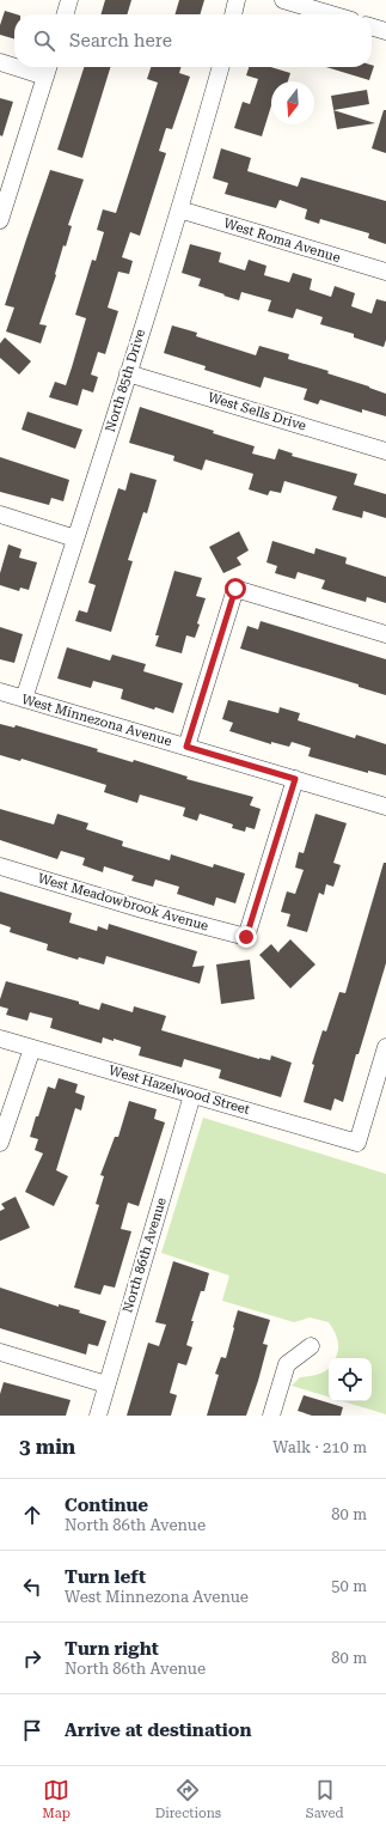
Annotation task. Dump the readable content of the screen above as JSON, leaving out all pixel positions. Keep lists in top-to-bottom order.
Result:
{
  "streets": {
    "street": [
      "West Roma Avenue",
      "North 85th Drive",
      "West Sells Drive",
      "West Minnezona Avenue",
      "West Meadowbrook Avenue",
      "West Hazelwood Street",
      "North 86th Avenue"
    ]
  },
  "crossings": [
    ["West Roma Avenue", "North 85th Drive"],
    ["North 85th Drive", "West Sells Drive"],
    ["North 85th Drive", "West Minnezona Avenue"],
    ["West Minnezona Avenue", "West Meadowbrook Avenue"],
    ["West Hazelwood Street", "North 86th Avenue"]
  ],
  "north": "bottom",
  "page": {
    "search": "Search here",
    "heading": ["3 min", "Walk · 210 m"],
    "list": [
      ["Continue", "North 86th Avenue", "80 m"],
      ["Turn left", "West Minnezona Avenue", "50 m"],
      ["Turn right", "North 86th Avenue", "80 m"],
      "Arrive at destination"
    ],
    "nav": ["Map", "Directions", "Saved"]
  }
}
